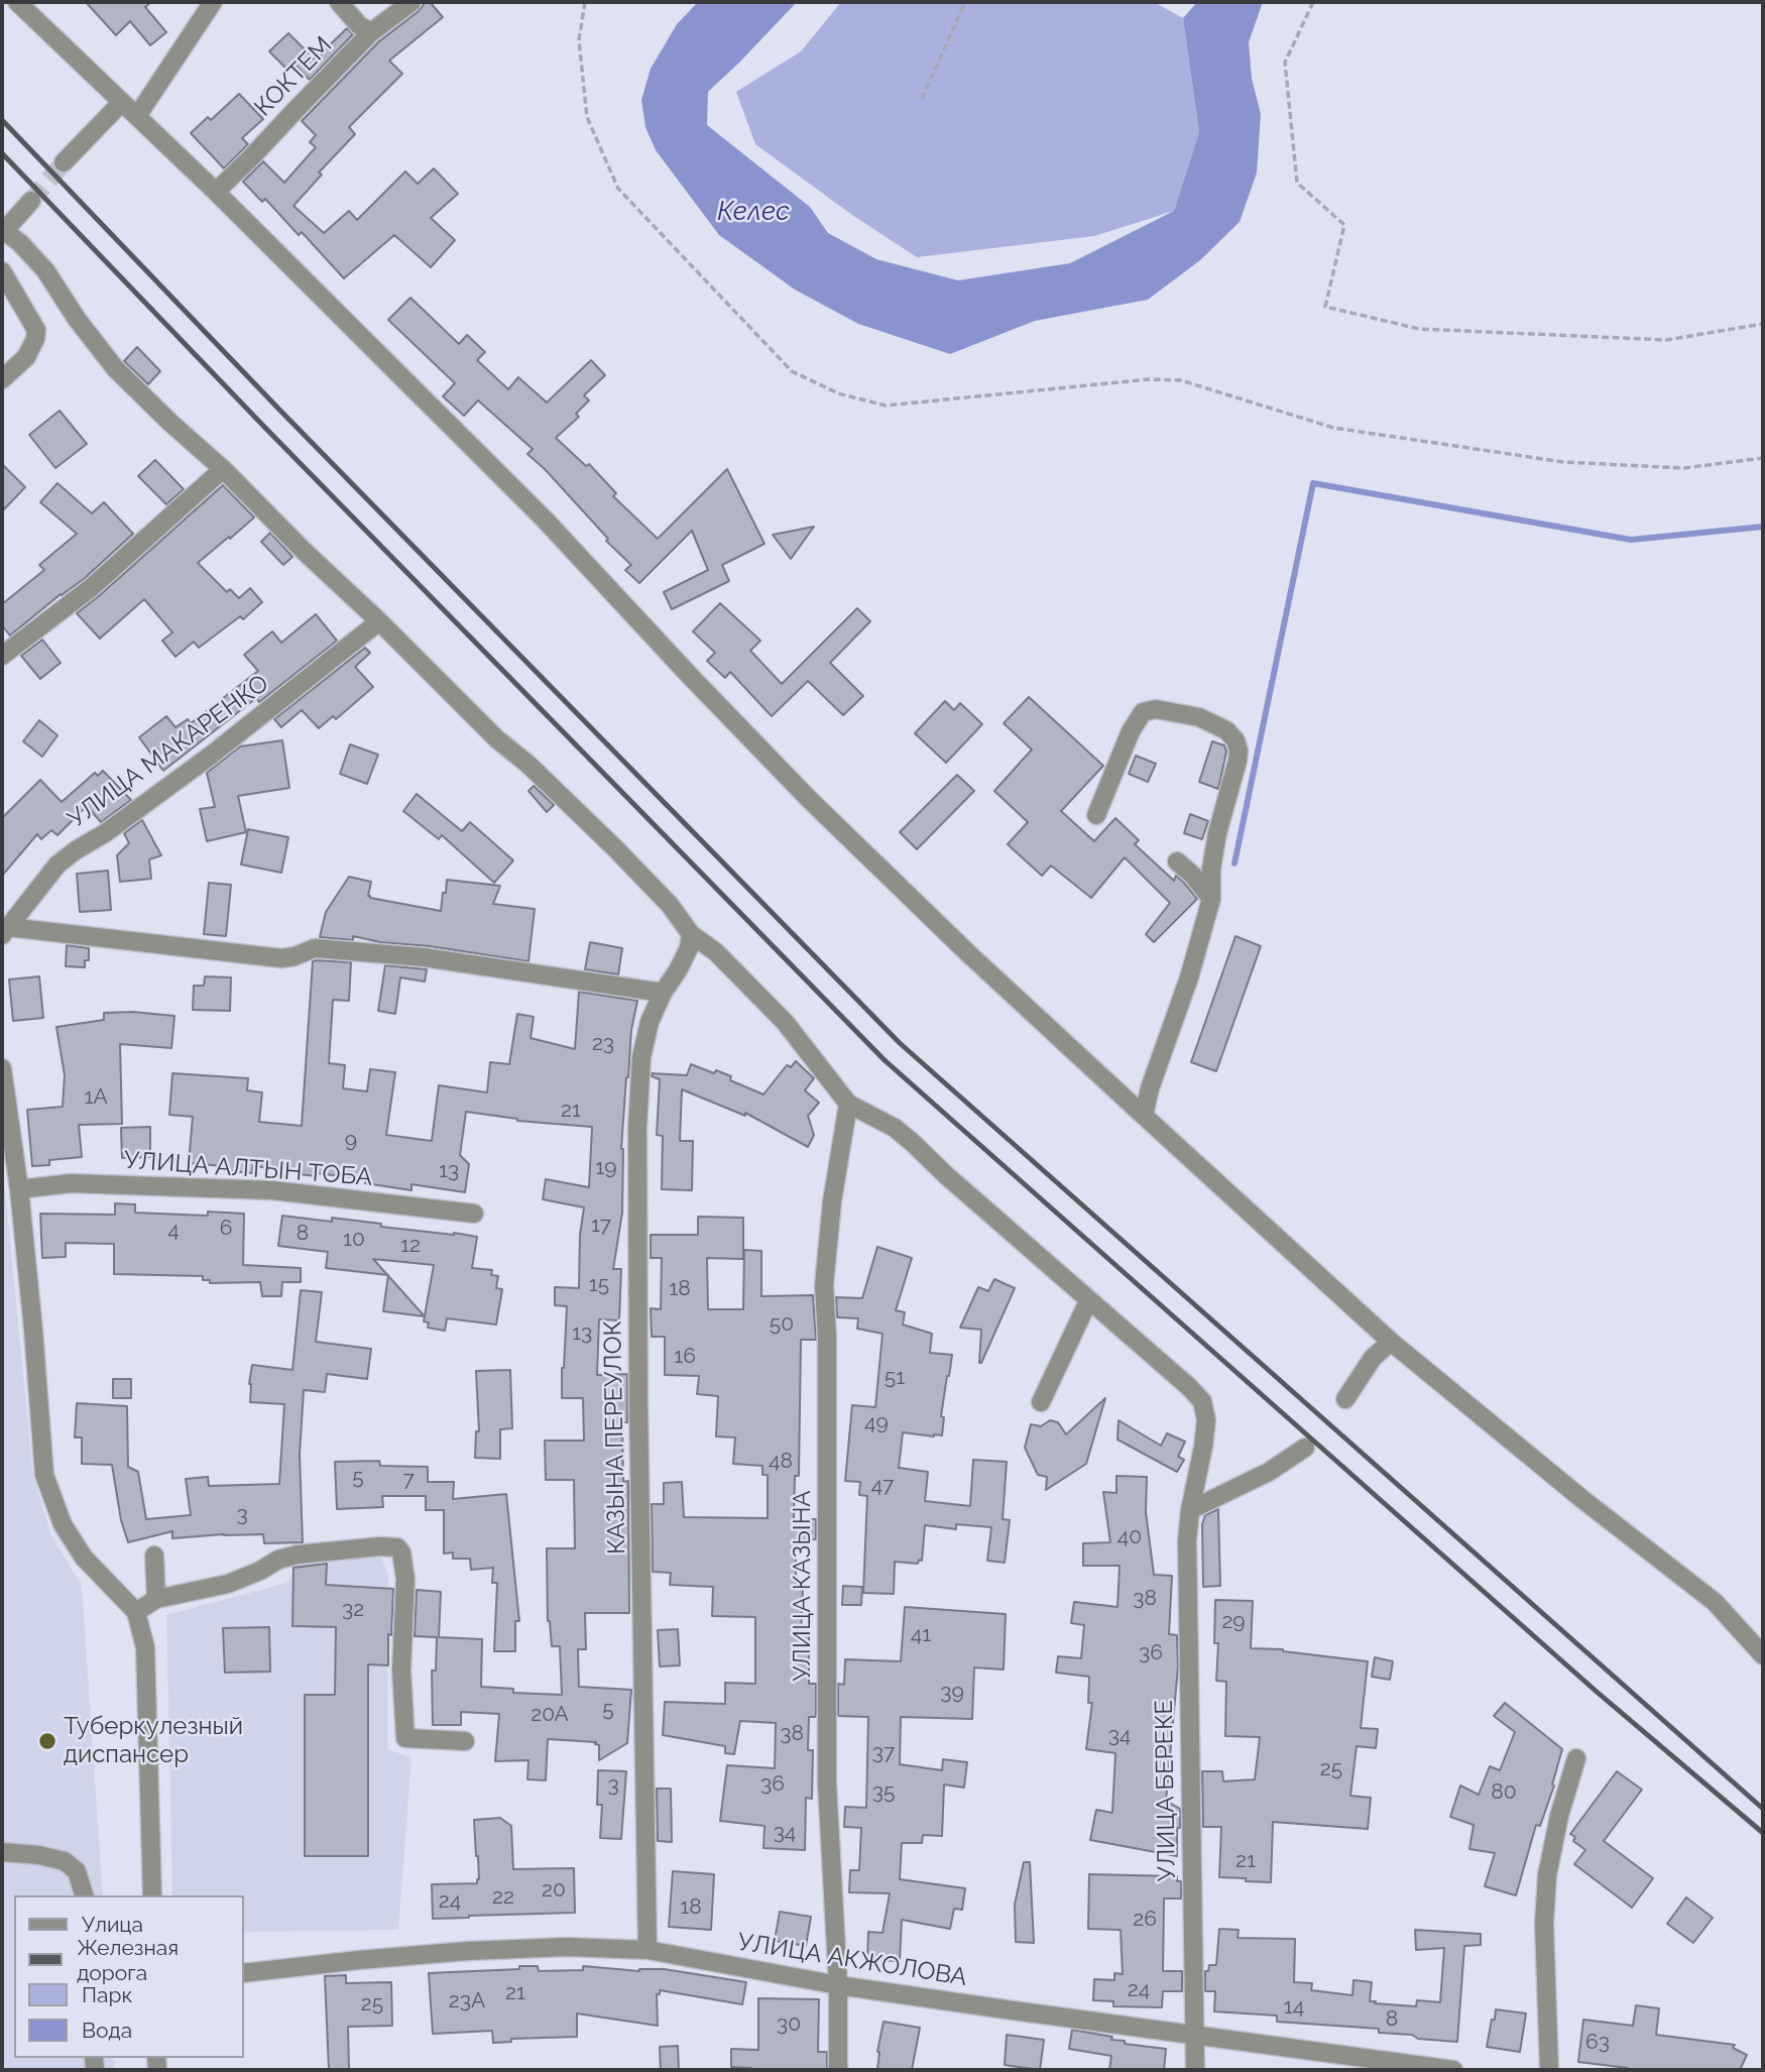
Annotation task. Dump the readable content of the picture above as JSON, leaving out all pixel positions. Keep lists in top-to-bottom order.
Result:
{
  "streets": {
    "street": [
      "КОКТЕМ",
      "УЛИЦА МАКАРЕНКО",
      "УЛИЦА АЛТЫН ТОБА",
      "КАЗЫНА ПЕРЕУЛОК",
      "УЛИЦА КАЗЫНА",
      "УЛИЦА БЕРЕКЕ",
      "УЛИЦА АКЖОЛОВА"
    ]
  },
  "crossings": [
    ["КАЗЫНА ПЕРЕУЛОК", "УЛИЦА АКЖОЛОВА"],
    ["УЛИЦА КАЗЫНА", "УЛИЦА БЕРЕКЕ"],
    ["УЛИЦА КАЗЫНА", "УЛИЦА АКЖОЛОВА"],
    ["УЛИЦА БЕРЕКЕ", "УЛИЦА АКЖОЛОВА"]
  ],
  "water": ["Келес"],
  "places": ["Туберкулезный диспансер"],
  "house_numbers": [
    "23",
    "1А",
    "21",
    "9",
    "19",
    "13",
    "17",
    "6",
    "4",
    "8",
    "10",
    "12",
    "15",
    "18",
    "50",
    "13",
    "16",
    "51",
    "49",
    "48",
    "5",
    "7",
    "47",
    "3",
    "40",
    "38",
    "32",
    "29",
    "41",
    "36",
    "39",
    "5",
    "20А",
    "38",
    "34",
    "37",
    "25",
    "36",
    "3",
    "35",
    "80",
    "34",
    "21",
    "20",
    "22",
    "24",
    "18",
    "26",
    "24",
    "21",
    "23А",
    "25",
    "14",
    "8",
    "30",
    "63"
  ],
  "legend": [
    "Улица",
    "Железная дорога",
    "Парк",
    "Вода"
  ]
}
